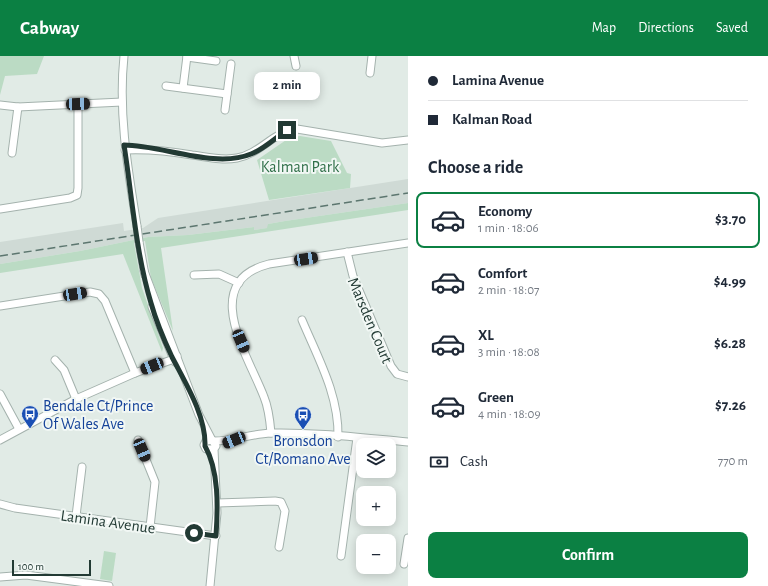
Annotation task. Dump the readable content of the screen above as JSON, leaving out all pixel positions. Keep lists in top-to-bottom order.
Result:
{
  "streets": {
    "street": ["Marsden Court", "Lamina Avenue"]
  },
  "parks": ["Kalman Park"],
  "places": {
    "bus stop": ["Bendale Ct/Prince Of Wales Ave", "Bronsdon Ct/Romano Ave"]
  },
  "scale_bar": "100 m",
  "page": {
    "header": "Cabway",
    "nav": ["Map", "Directions", "Saved"],
    "banner": ["Lamina Avenue", "Kalman Road"],
    "bubble": "2 min",
    "heading": "Choose a ride",
    "list": [
      {
        "name": "Economy",
        "note": "1 min · 18:06",
        "value": "$3.70"
      },
      {
        "name": "Comfort",
        "note": "2 min · 18:07",
        "value": "$4.99"
      },
      {
        "name": "XL",
        "note": "3 min · 18:08",
        "value": "$6.28"
      },
      {
        "name": "Green",
        "note": "4 min · 18:09",
        "value": "$7.26"
      }
    ],
    "map_buttons": ["+", "−"],
    "pay": ["Cash", "770 m"],
    "buttons": "Confirm",
    "scale": "100 m"
  }
}
